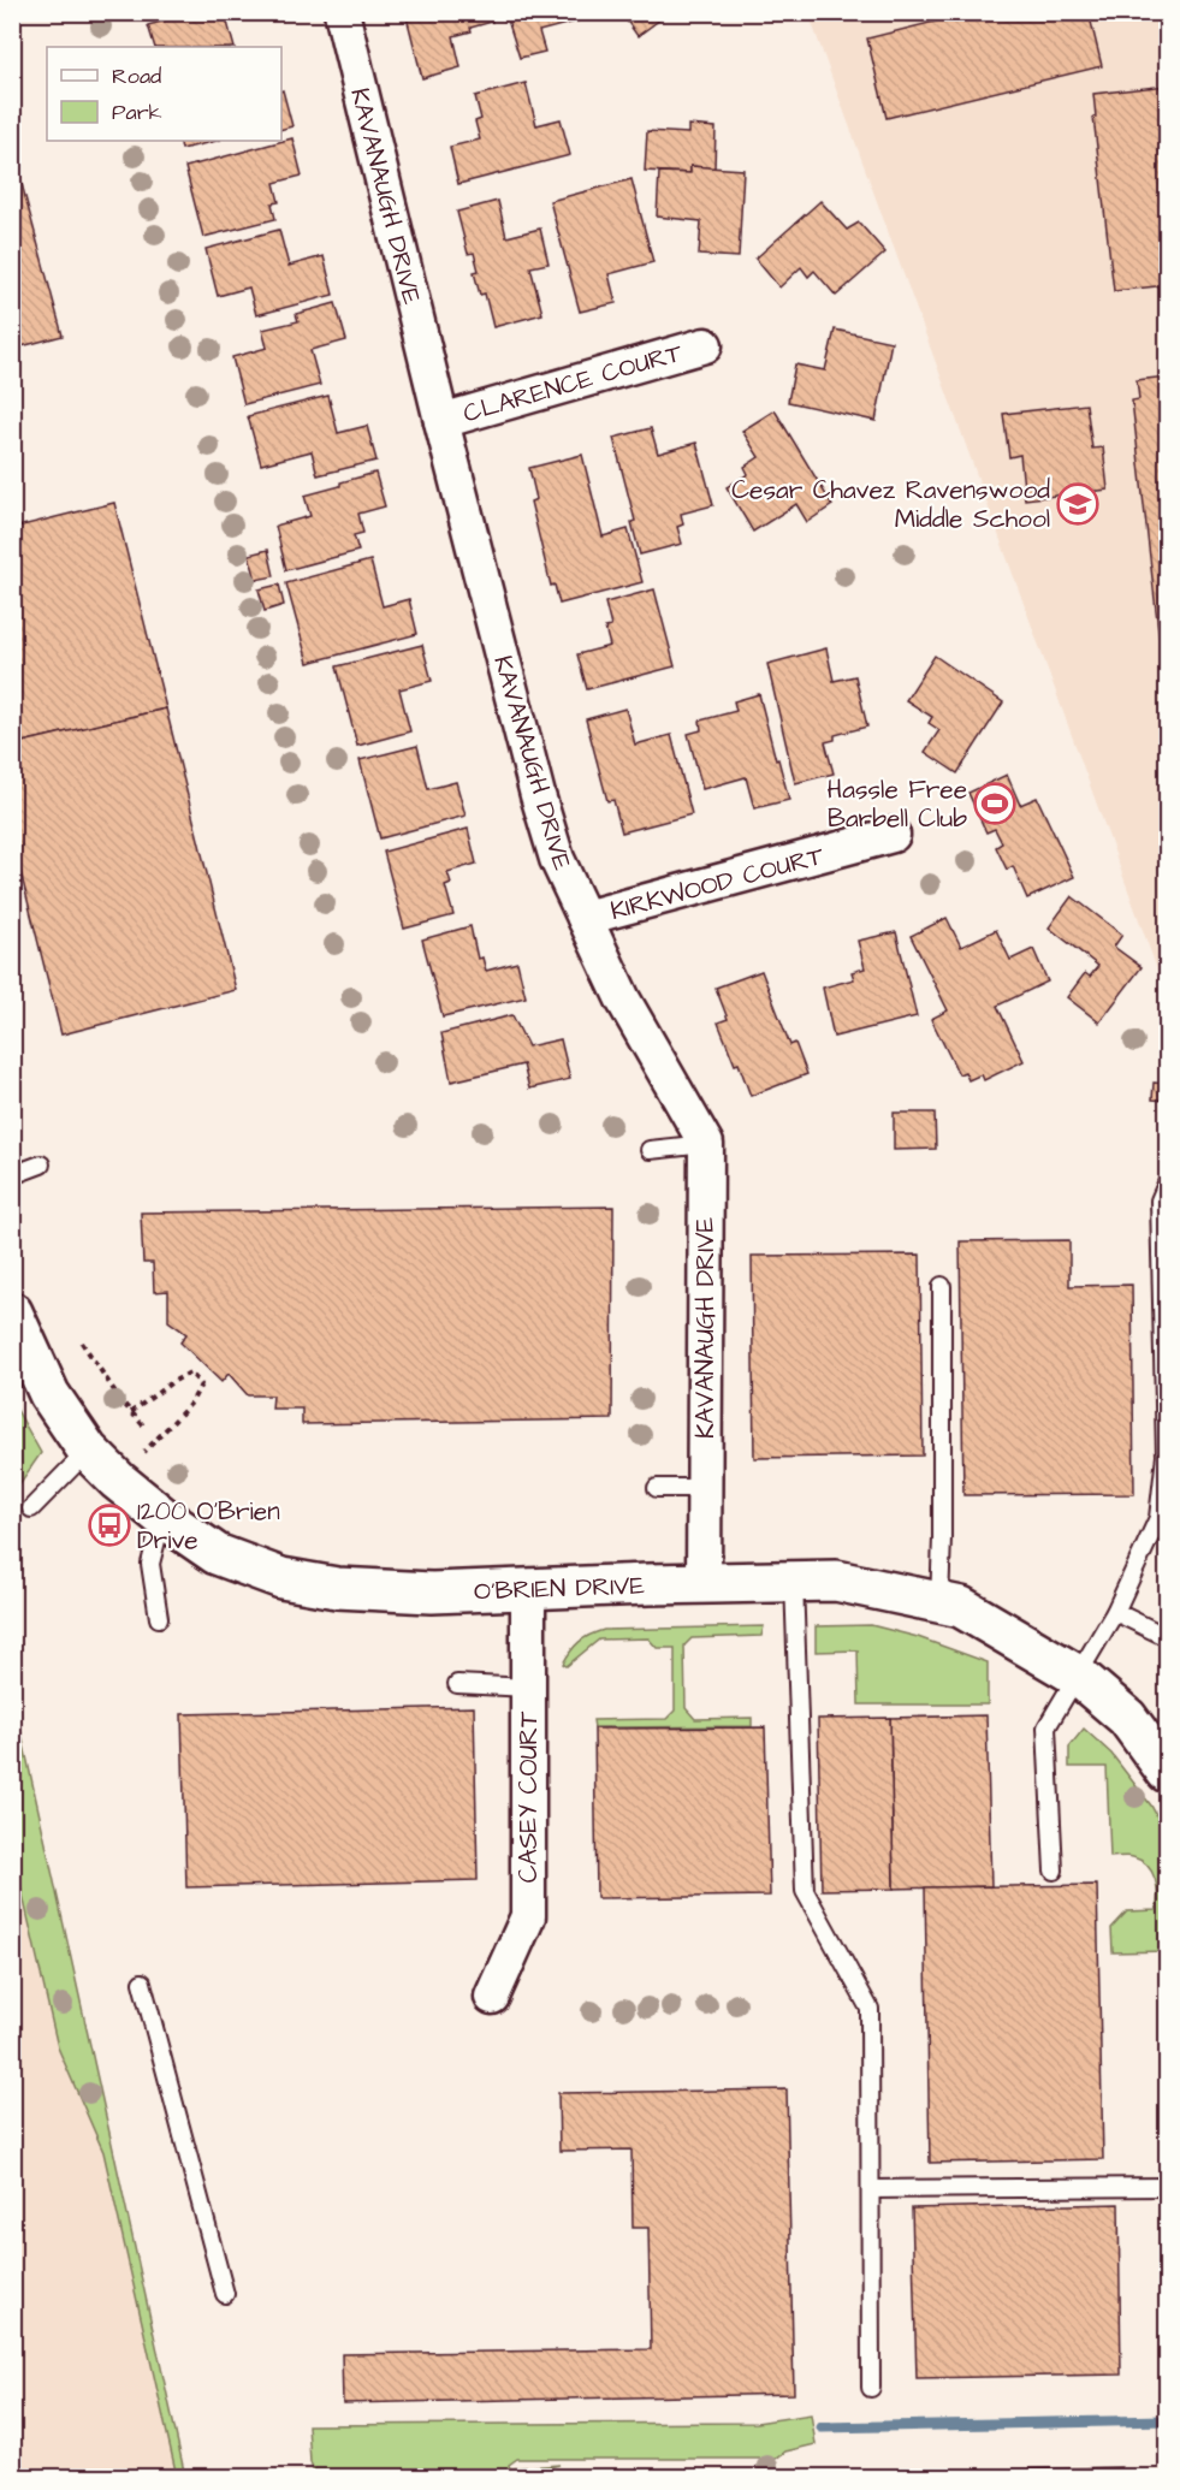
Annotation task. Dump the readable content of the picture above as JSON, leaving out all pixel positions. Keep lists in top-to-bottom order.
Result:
{
  "streets": {
    "street": [
      "KAVANAUGH DRIVE",
      "CLARENCE COURT",
      "KIRKWOOD COURT",
      "O'BRIEN DRIVE",
      "CASEY COURT"
    ]
  },
  "crossings": [
    ["KAVANAUGH DRIVE", "CLARENCE COURT"],
    ["KAVANAUGH DRIVE", "KIRKWOOD COURT"],
    ["KAVANAUGH DRIVE", "O'BRIEN DRIVE"],
    ["O'BRIEN DRIVE", "CASEY COURT"]
  ],
  "places": {
    "school or university": ["Cesar Chavez Ravenswood Middle School"],
    "sports": ["Hassle Free Barbell Club"],
    "bus stop": ["1200 O'Brien Drive"]
  },
  "legend": ["Road", "Park"]
}
